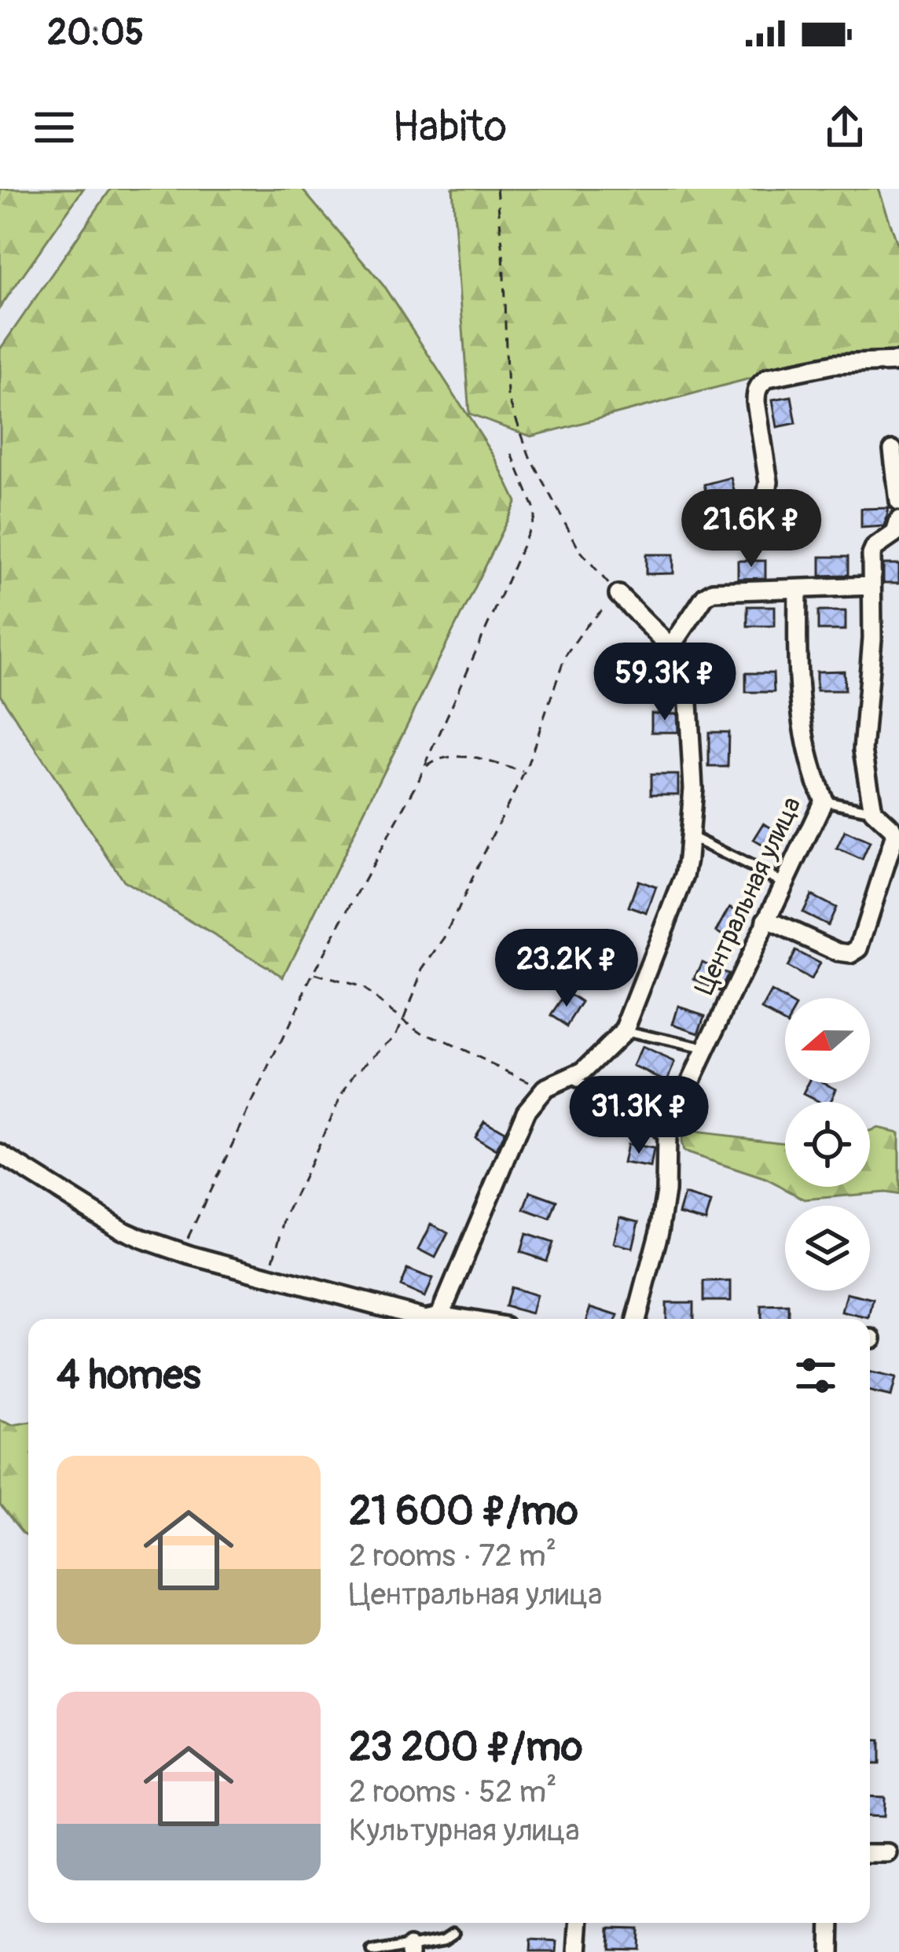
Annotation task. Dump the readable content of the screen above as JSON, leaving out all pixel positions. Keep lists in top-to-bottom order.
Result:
{
  "streets": {
    "street": ["Центральная улица"]
  },
  "north": "left",
  "page": {
    "status": "20:05",
    "header": "Habito",
    "price": [
      "21.6K ₽",
      "59.3K ₽",
      "23.2K ₽",
      "31.3K ₽"
    ],
    "heading": "4 homes",
    "list": [
      {
        "name": "21 600 ₽/mo",
        "note": "2 rooms · 72 m² · Центральная улица"
      },
      {
        "name": "23 200 ₽/mo",
        "note": "2 rooms · 52 m² · Культурная улица"
      }
    ]
  }
}
